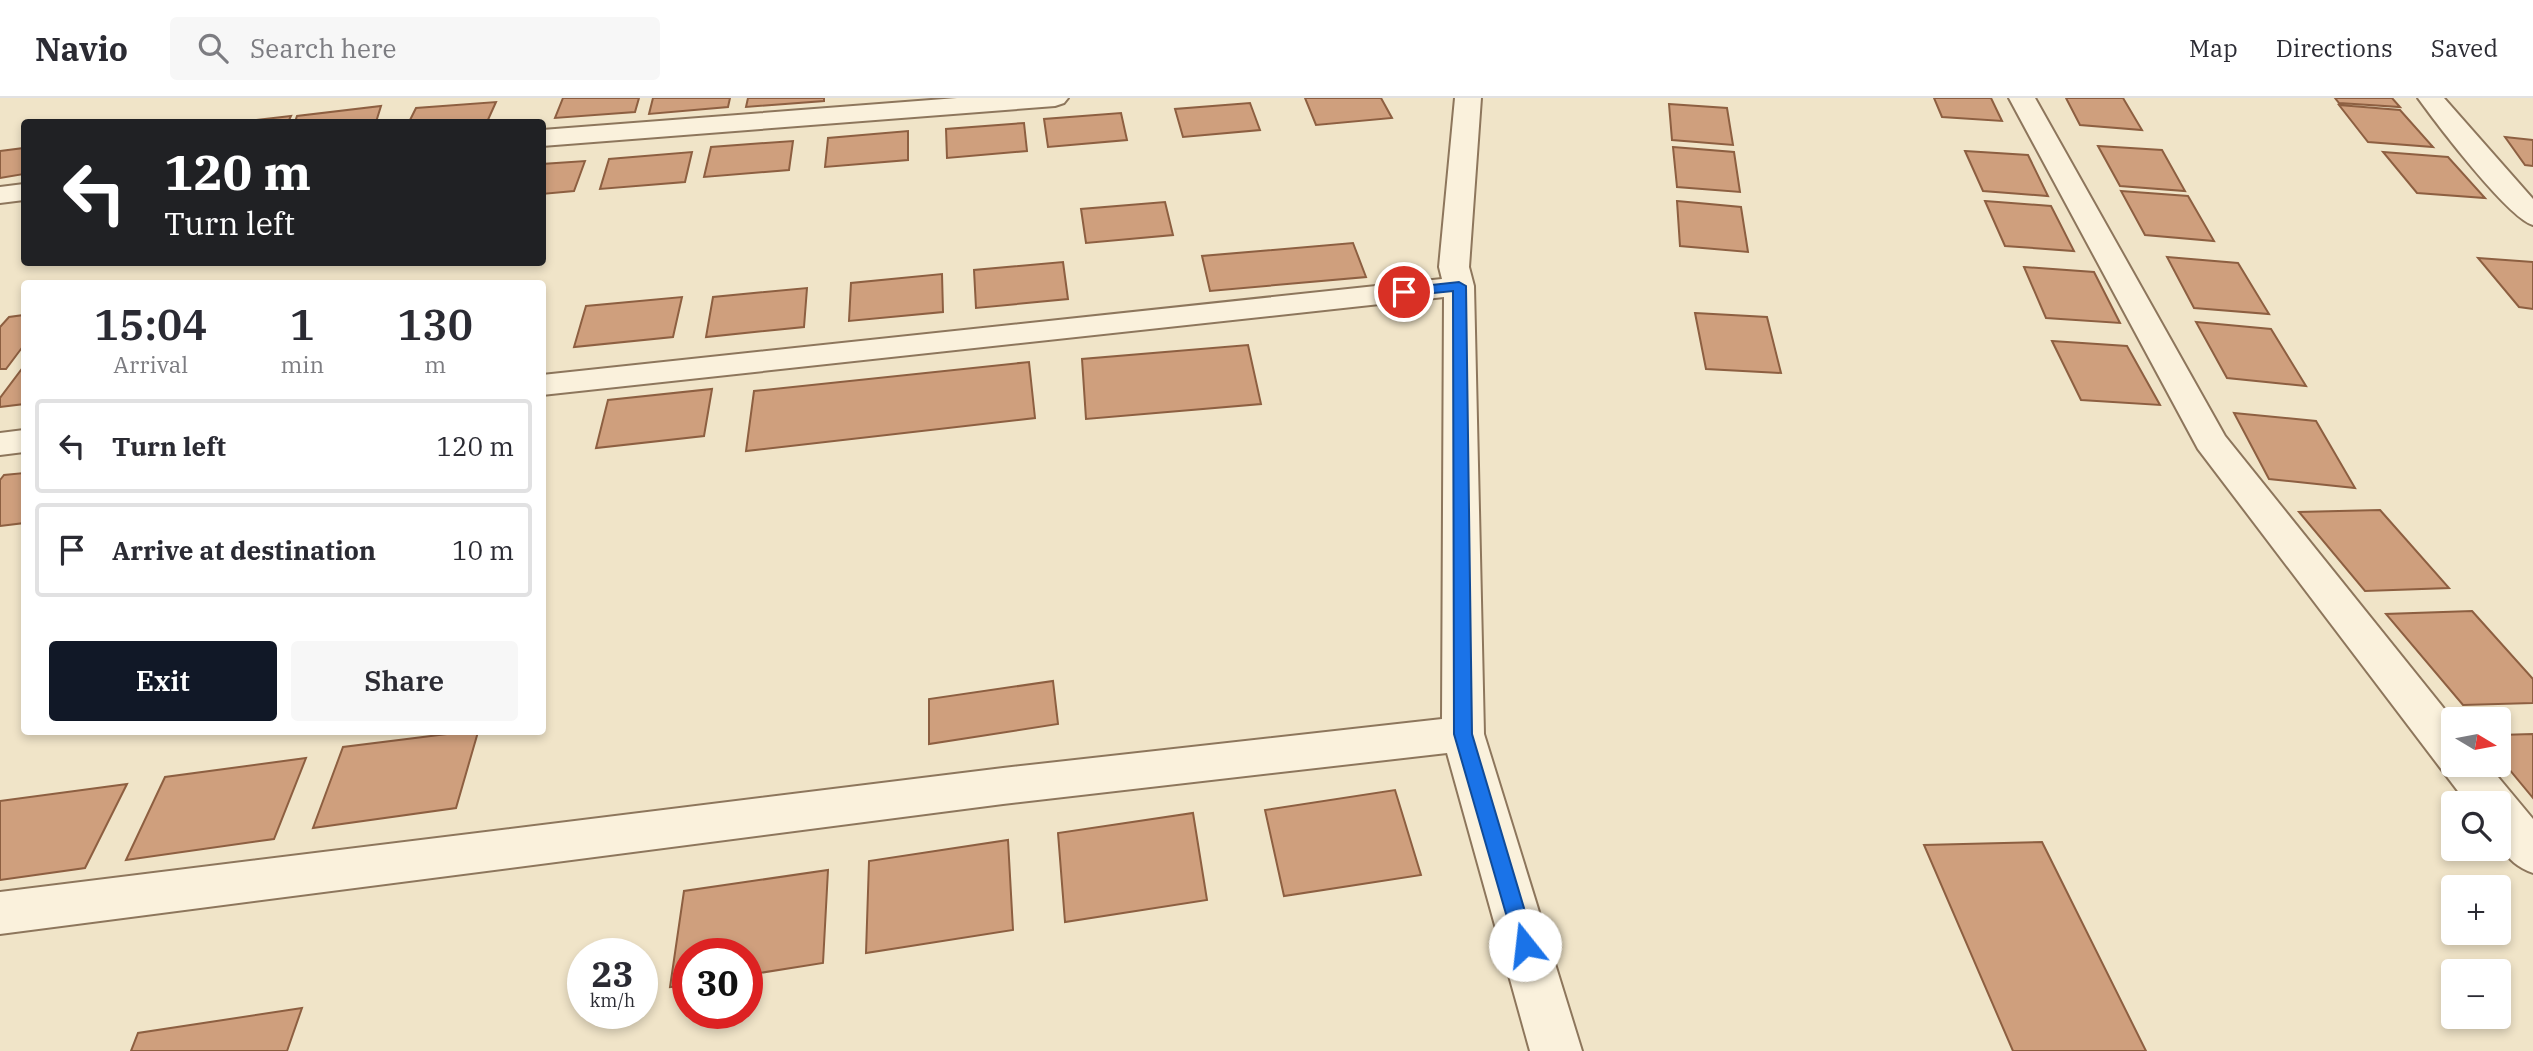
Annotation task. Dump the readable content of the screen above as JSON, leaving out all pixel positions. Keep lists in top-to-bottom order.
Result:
{
  "north": "right",
  "page": {
    "header": "Navio",
    "search": "Search here",
    "nav": ["Map", "Directions", "Saved"],
    "turn": ["120 m", "Turn left"],
    "eta": [
      "15:04",
      "Arrival",
      "1",
      "min",
      "130",
      "m"
    ],
    "list": [
      {
        "name": "Turn left",
        "value": "120 m"
      },
      {
        "name": "Arrive at destination",
        "value": "10 m"
      }
    ],
    "buttons": ["Exit", "Share"],
    "map_buttons": ["+", "−"],
    "speed": "23 km/h",
    "limit": "30"
  }
}
